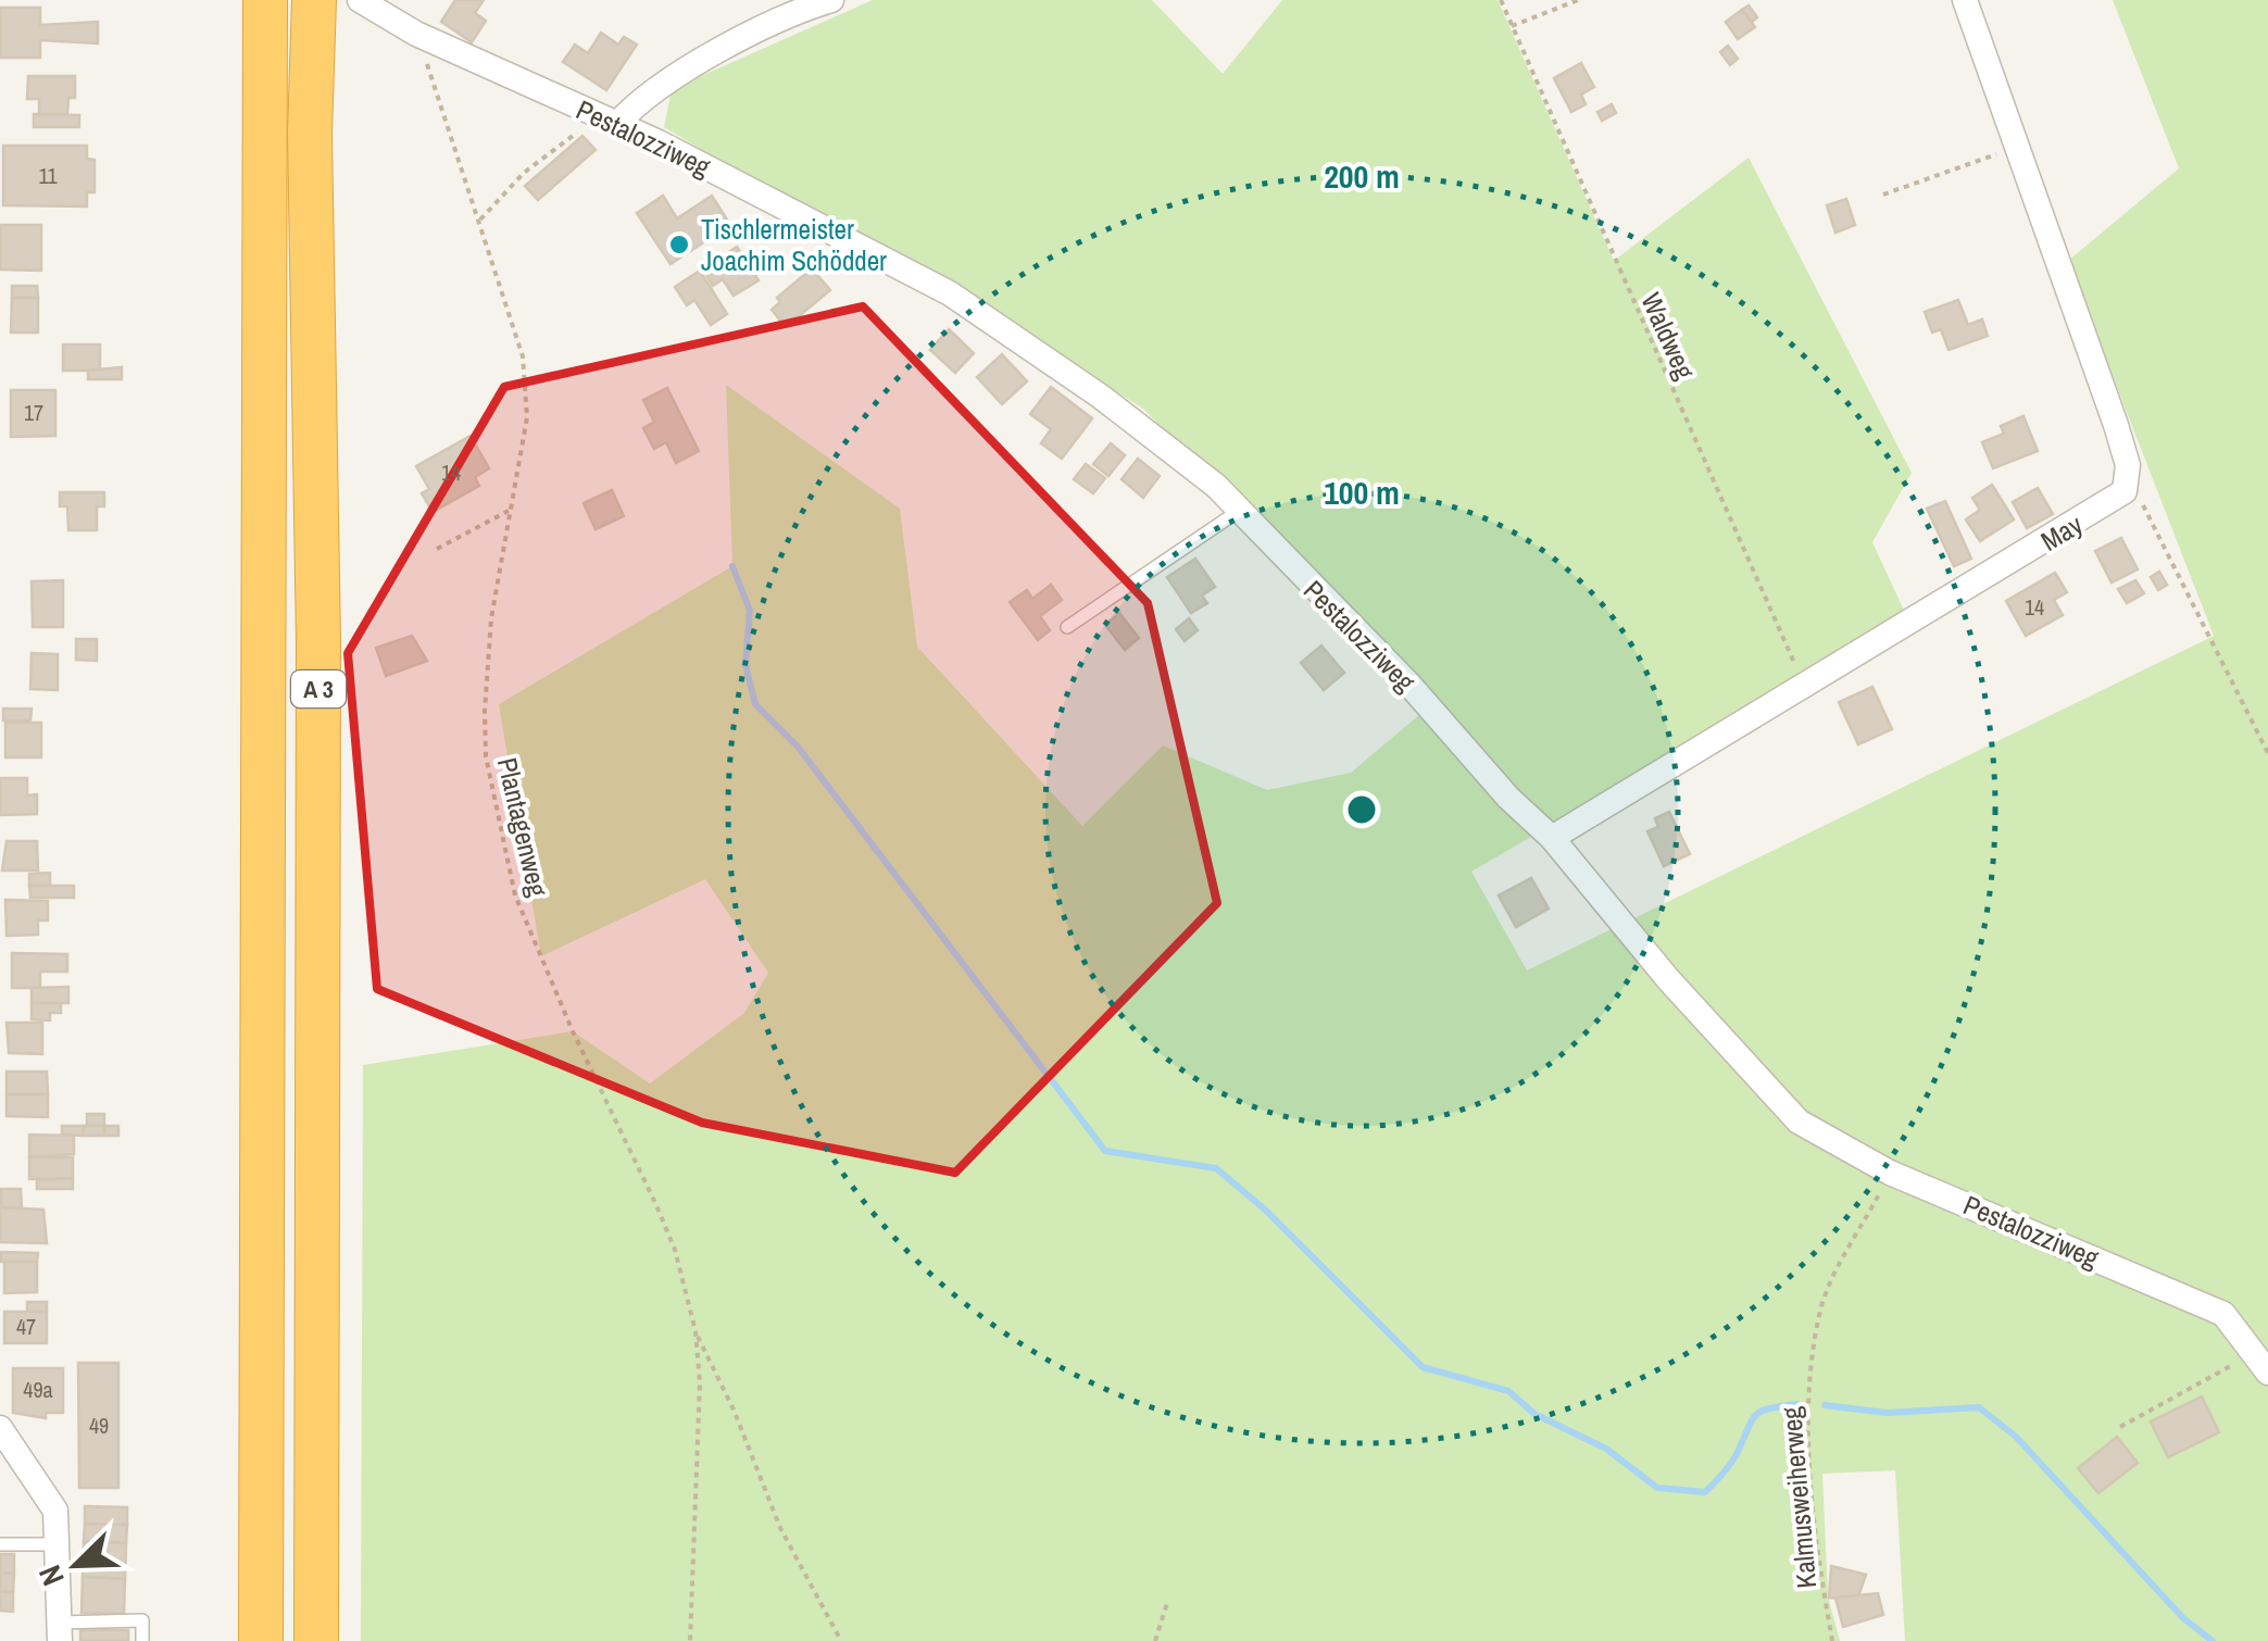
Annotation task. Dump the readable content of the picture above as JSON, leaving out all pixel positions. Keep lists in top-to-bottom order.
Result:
{
  "streets": {
    "highway": ["A 3"],
    "street": ["Pestalozziweg", "May"],
    "path": ["Waldweg", "Plantagenweg", "Kalmusweiherweg"]
  },
  "crossings": [
    ["Pestalozziweg", "May"],
    ["Pestalozziweg", "Plantagenweg"],
    ["Pestalozziweg", "Kalmusweiherweg"],
    ["Waldweg", "May"]
  ],
  "places": ["Tischlermeister Joachim Schödder"],
  "house_numbers": [
    "11",
    "17",
    "14",
    "14",
    "47",
    "49a",
    "49"
  ],
  "north": "bottom left",
  "rings": ["200 m", "100 m"]
}
